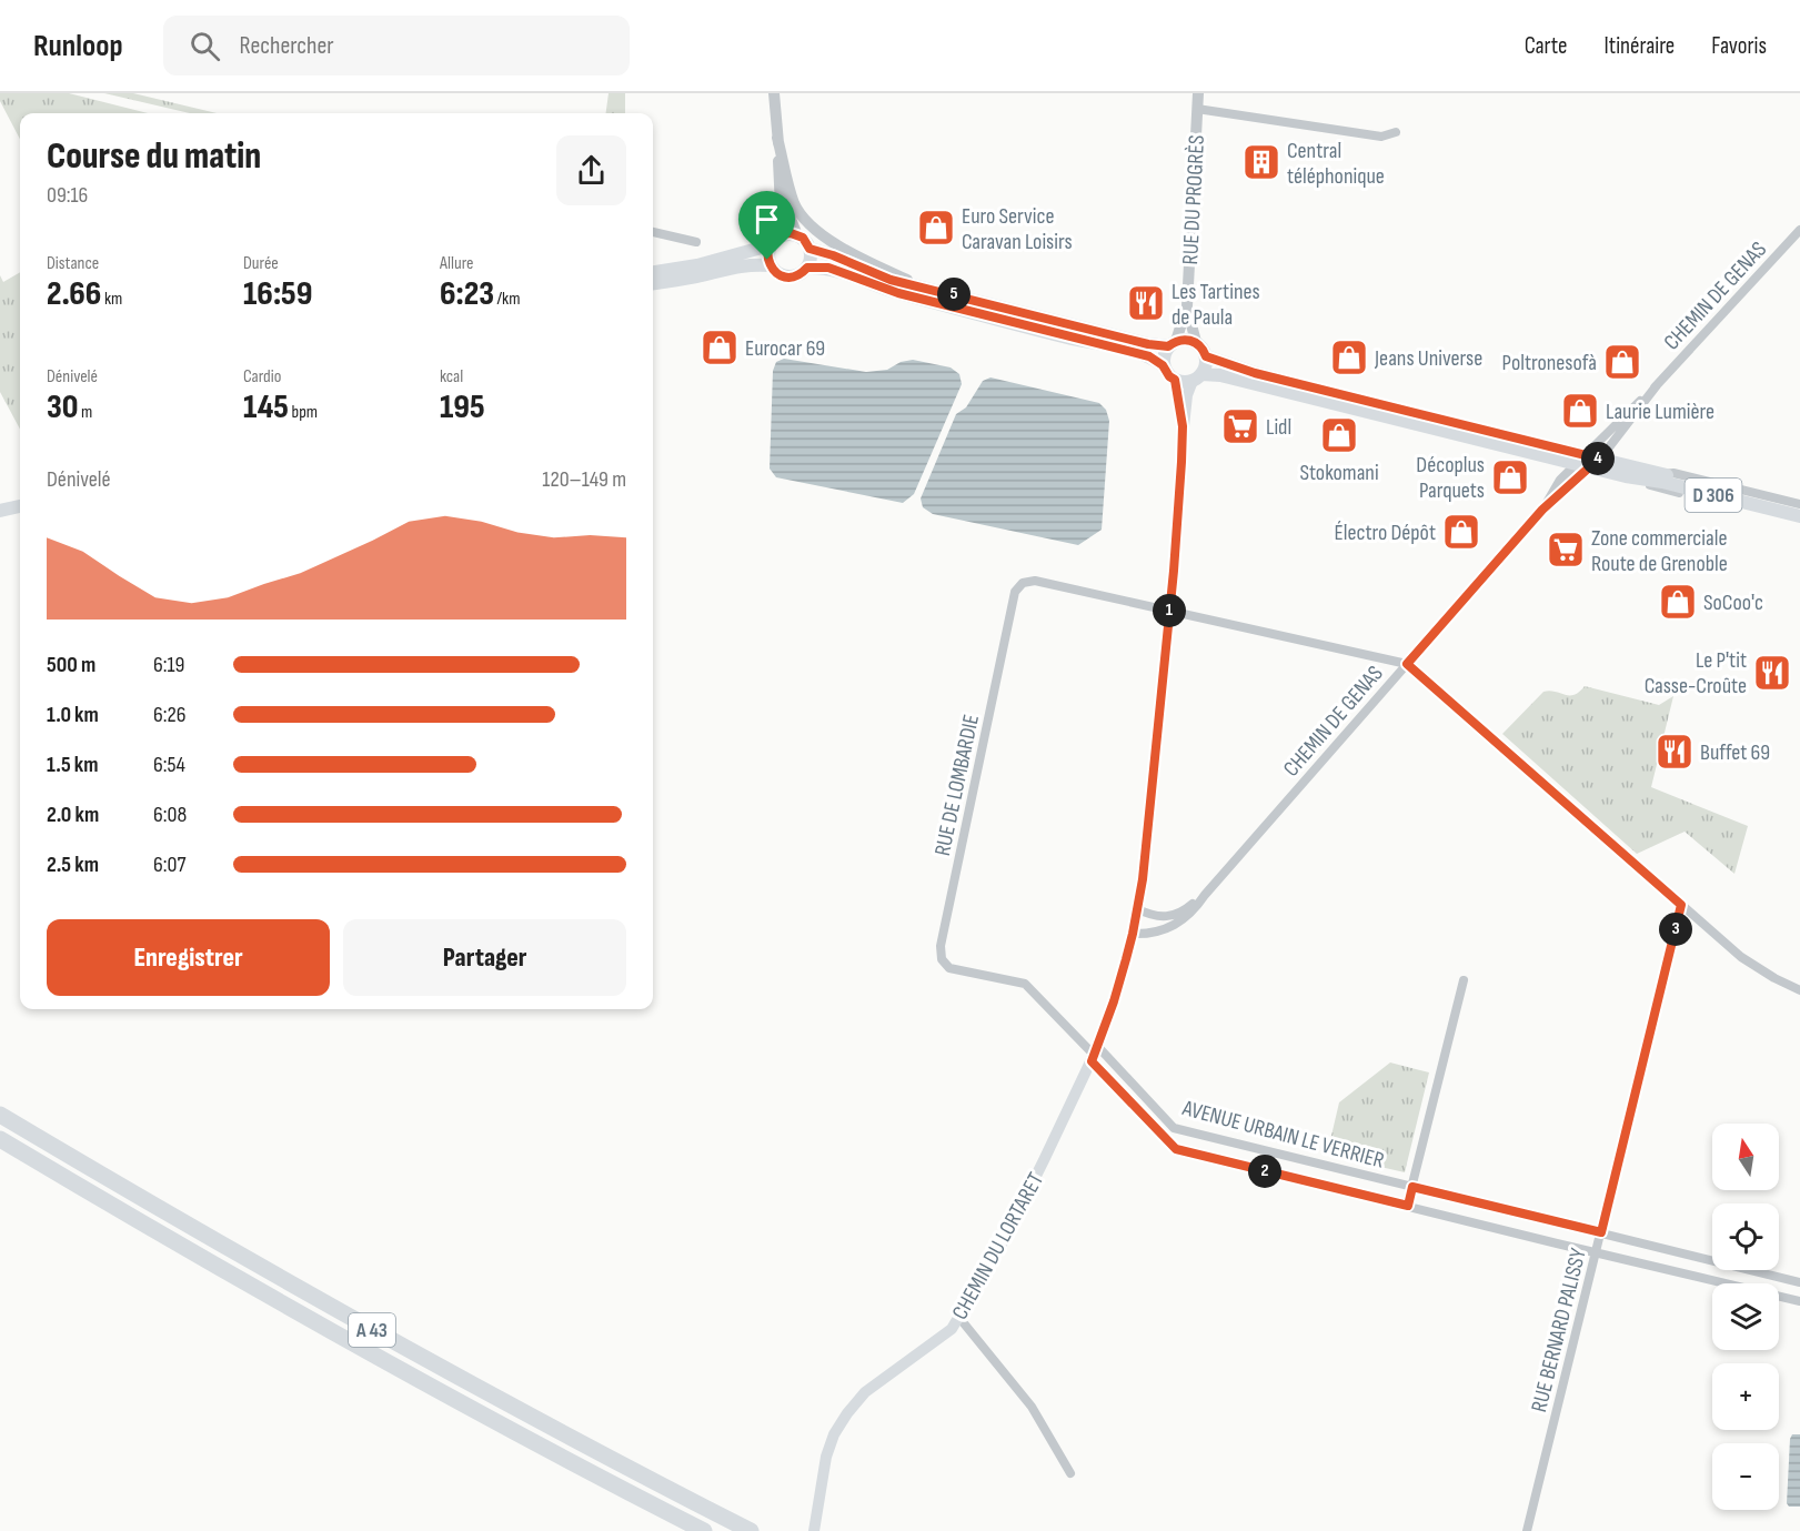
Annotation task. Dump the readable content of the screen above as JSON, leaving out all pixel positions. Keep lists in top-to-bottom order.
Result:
{
  "streets": {
    "highway": ["A 43"],
    "main road": ["D 306", "CHEMIN DU LORTARET"],
    "street": [
      "RUE DU PROGRÈS",
      "CHEMIN DE GENAS",
      "RUE DE LOMBARDIE",
      "AVENUE URBAIN LE VERRIER",
      "RUE BERNARD PALISSY"
    ]
  },
  "crossings": [
    ["RUE DU PROGRÈS", "D 306"],
    ["CHEMIN DE GENAS", "D 306"],
    ["CHEMIN DE GENAS", "CHEMIN DU LORTARET"],
    ["RUE DE LOMBARDIE", "AVENUE URBAIN LE VERRIER"],
    ["RUE DE LOMBARDIE", "CHEMIN DU LORTARET"],
    ["AVENUE URBAIN LE VERRIER", "CHEMIN DU LORTARET"],
    ["AVENUE URBAIN LE VERRIER", "RUE BERNARD PALISSY"]
  ],
  "places": {
    "building": ["Central téléphonique"],
    "shop": [
      "Euro Service Caravan Loisirs",
      "Eurocar 69",
      "Jeans Universe",
      "Poltronesofà",
      "Laurie Lumière",
      "Stokomani",
      "Décoplus Parquets",
      "Électro Dépôt",
      "SoCoo'c"
    ],
    "restaurant": ["Les Tartines de Paula", "Le P'tit Casse-Croûte", "Buffet 69"],
    "supermarket": ["Lidl", "Zone commerciale Route de Grenoble"]
  },
  "north": "top",
  "page": {
    "header": "Runloop",
    "search": "Rechercher",
    "nav": ["Carte", "Itinéraire", "Favoris"],
    "heading": ["Course du matin", "09:16"],
    "stats": [
      ["Distance", "2.66 km"],
      ["Durée", "16:59"],
      ["Allure", "6:23 /km"],
      ["Dénivelé", "30 m"],
      ["Cardio", "145 bpm"],
      ["kcal", "195"]
    ],
    "pins": [
      "5",
      "4",
      "1",
      "3",
      "2"
    ],
    "chart": ["Dénivelé", "120–149 m"],
    "list": [
      {
        "name": "500 m",
        "note": "6:19"
      },
      {
        "name": "1.0 km",
        "note": "6:26"
      },
      {
        "name": "1.5 km",
        "note": "6:54"
      },
      {
        "name": "2.0 km",
        "note": "6:08"
      },
      {
        "name": "2.5 km",
        "note": "6:07"
      }
    ],
    "buttons": ["Enregistrer", "Partager"],
    "map_buttons": ["+", "−"]
  }
}
